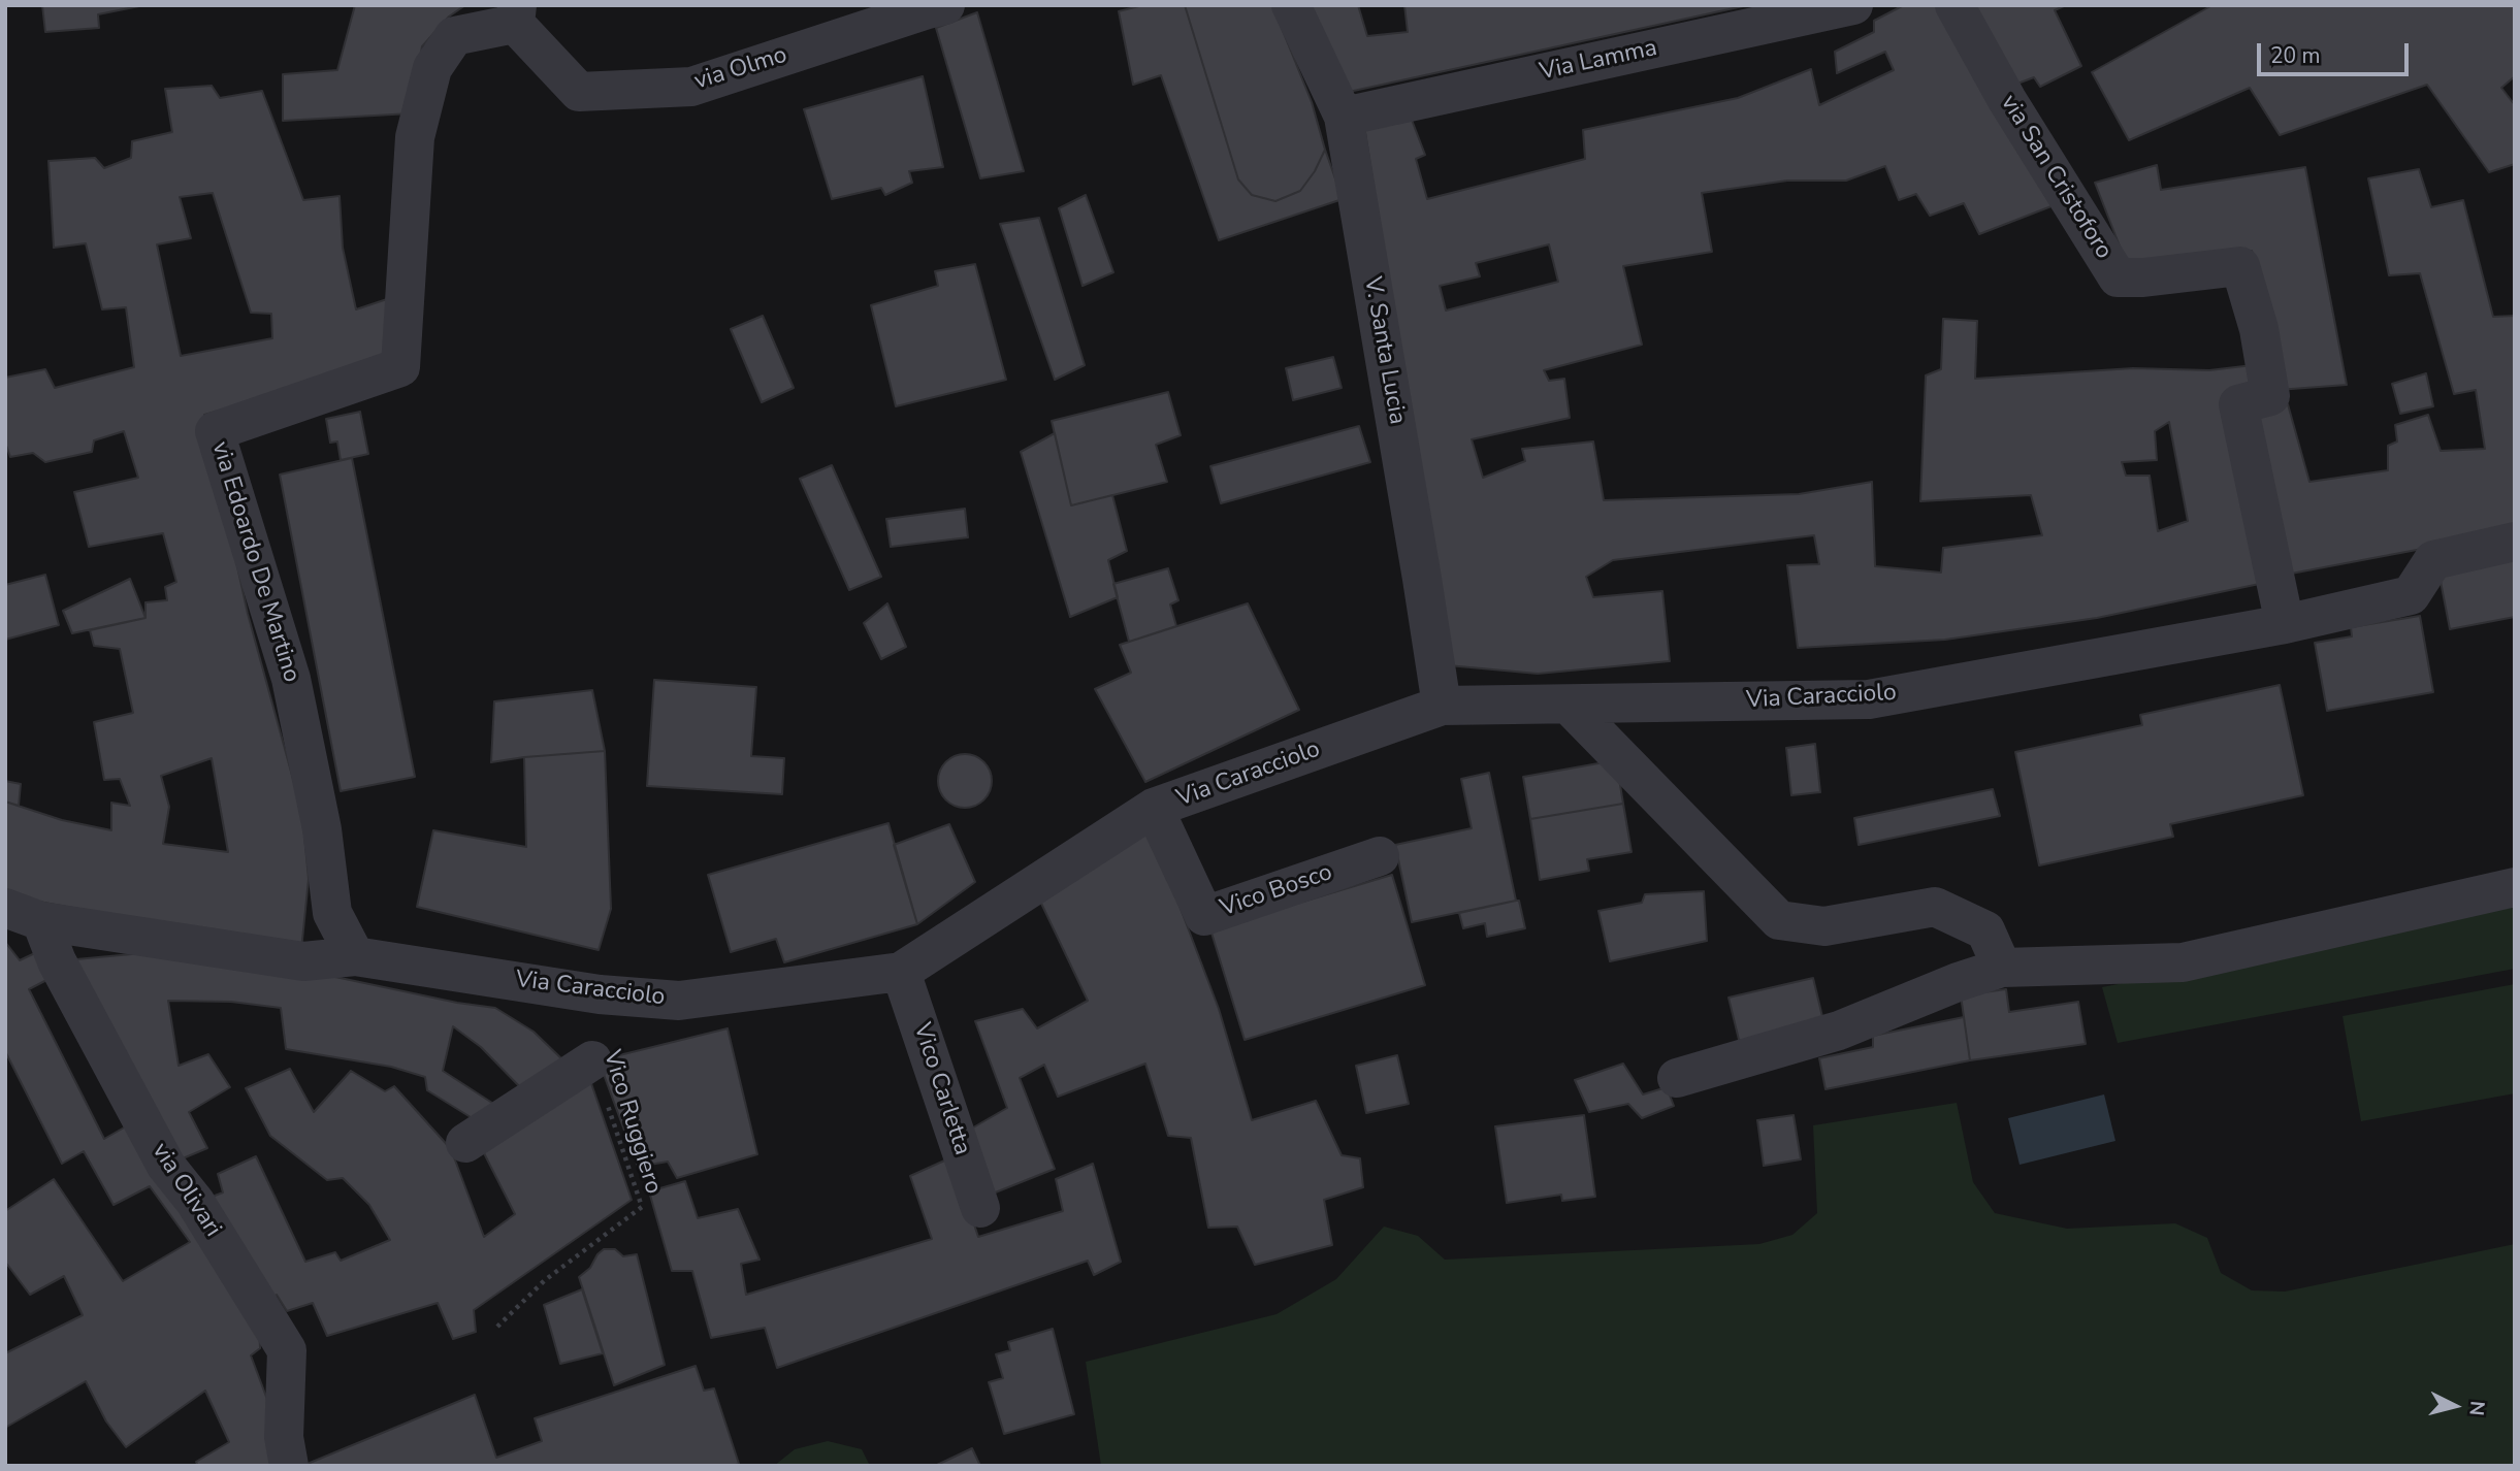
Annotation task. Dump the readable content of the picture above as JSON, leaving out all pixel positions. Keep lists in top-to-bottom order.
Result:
{
  "streets": {
    "street": [
      "Via Lamma",
      "via Olmo",
      "via San Cristoforo",
      "V. Santa Lucia",
      "via Edoardo De Martino",
      "Via Caracciolo",
      "Vico Bosco",
      "Vico Carletta",
      "via Olivari"
    ],
    "path": ["Vico Ruggiero"]
  },
  "crossings": [
    ["Via Lamma", "V. Santa Lucia"],
    ["via Olmo", "via Edoardo De Martino"],
    ["via San Cristoforo", "Via Caracciolo"],
    ["V. Santa Lucia", "Via Caracciolo"],
    ["via Edoardo De Martino", "Via Caracciolo"],
    ["Via Caracciolo", "Vico Bosco"],
    ["Via Caracciolo", "Vico Carletta"],
    ["Via Caracciolo", "via Olivari"]
  ],
  "scale_bar": "20 m",
  "north": "right"
}
